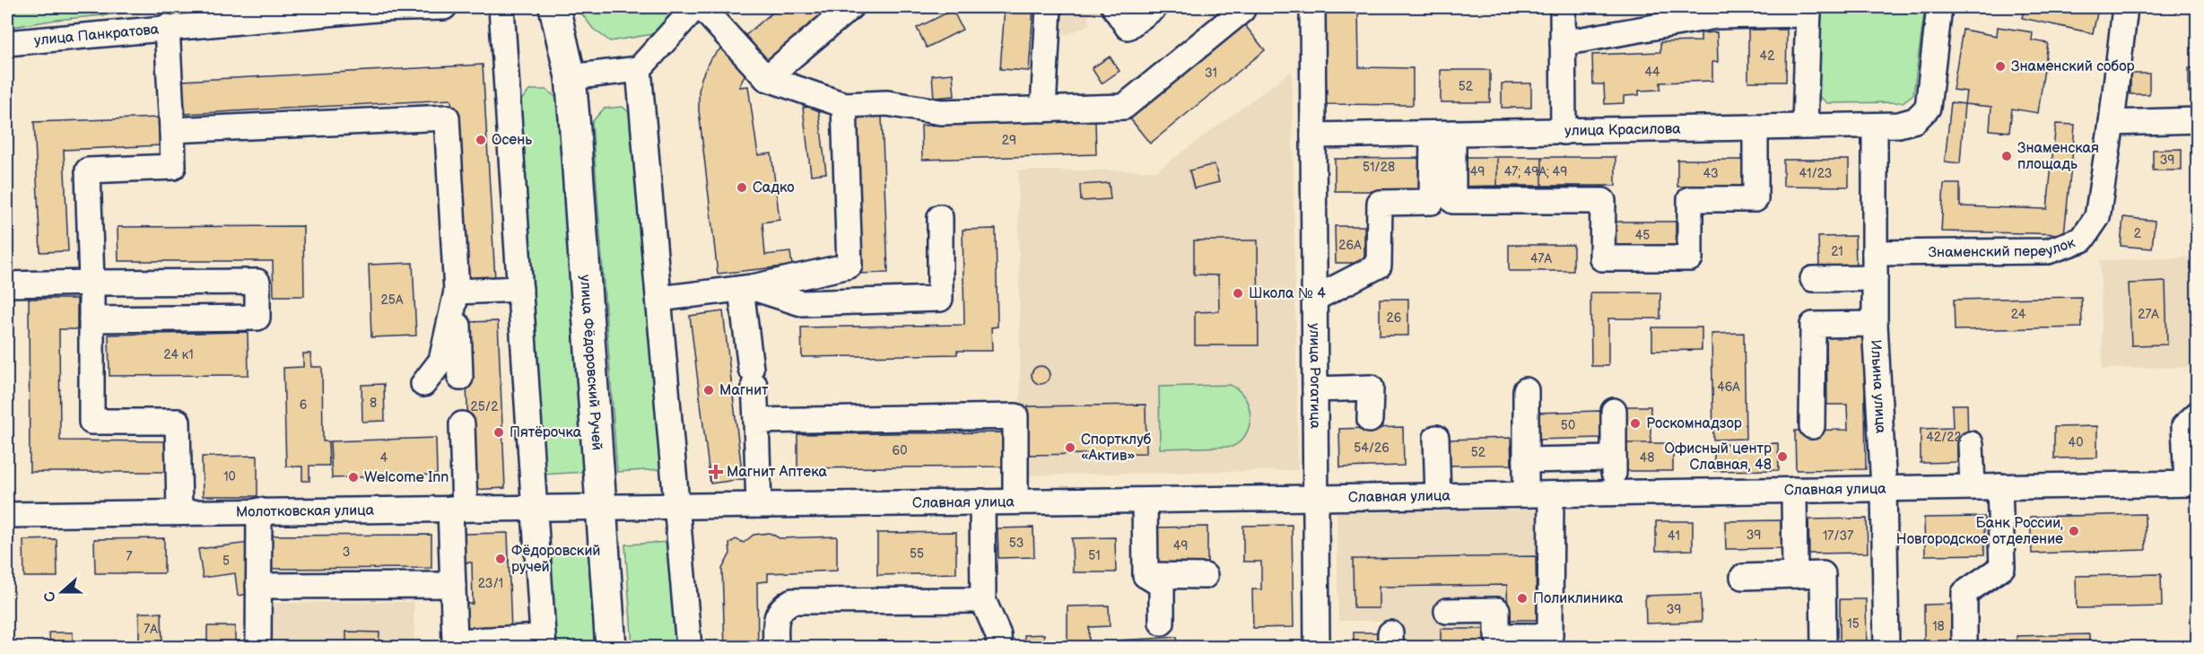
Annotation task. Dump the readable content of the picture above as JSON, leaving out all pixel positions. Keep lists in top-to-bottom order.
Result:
{
  "streets": {
    "main road": ["улица Фёдоровский Ручей"],
    "street": [
      "улица Панкратова",
      "улица Красилова",
      "Знаменский переулок",
      "улица Рогатица",
      "Ильина улица",
      "Славная улица",
      "Молотковская улица"
    ]
  },
  "crossings": [
    ["улица Красилова", "улица Рогатица"],
    ["улица Красилова", "Ильина улица"],
    ["Знаменский переулок", "Ильина улица"],
    ["улица Фёдоровский Ручей", "Славная улица"],
    ["улица Фёдоровский Ручей", "Молотковская улица"],
    ["улица Рогатица", "Славная улица"],
    ["Ильина улица", "Славная улица"],
    ["Славная улица", "Молотковская улица"]
  ],
  "places": {
    "other": [
      "Знаменский собор",
      "Осень",
      "Знаменская площадь",
      "Садко",
      "Школа № 4",
      "Магнит",
      "Роскомнадзор",
      "Пятёрочка",
      "Спортклуб «Актив»",
      "Офисный центр Славная, 48",
      "Welcome Inn",
      "Банк России, Новгородское отделение",
      "Фёдоровский ручей",
      "Поликлиника"
    ],
    "health": ["Магнит Аптека"]
  },
  "house_numbers": [
    "42",
    "44",
    "31",
    "52",
    "29",
    "39",
    "51/28",
    "49",
    "47; 49А; 49",
    "43",
    "41/23",
    "2",
    "45",
    "26А",
    "21",
    "47А",
    "25А",
    "24",
    "27А",
    "26",
    "24 к1",
    "46А",
    "8",
    "6",
    "25/2",
    "50",
    "42/22",
    "40",
    "54/26",
    "60",
    "52",
    "4",
    "48",
    "10",
    "39",
    "41",
    "17/37",
    "53",
    "49",
    "3",
    "55",
    "51",
    "7",
    "5",
    "23/1",
    "39",
    "15",
    "18",
    "7А"
  ],
  "north": "left"
}
